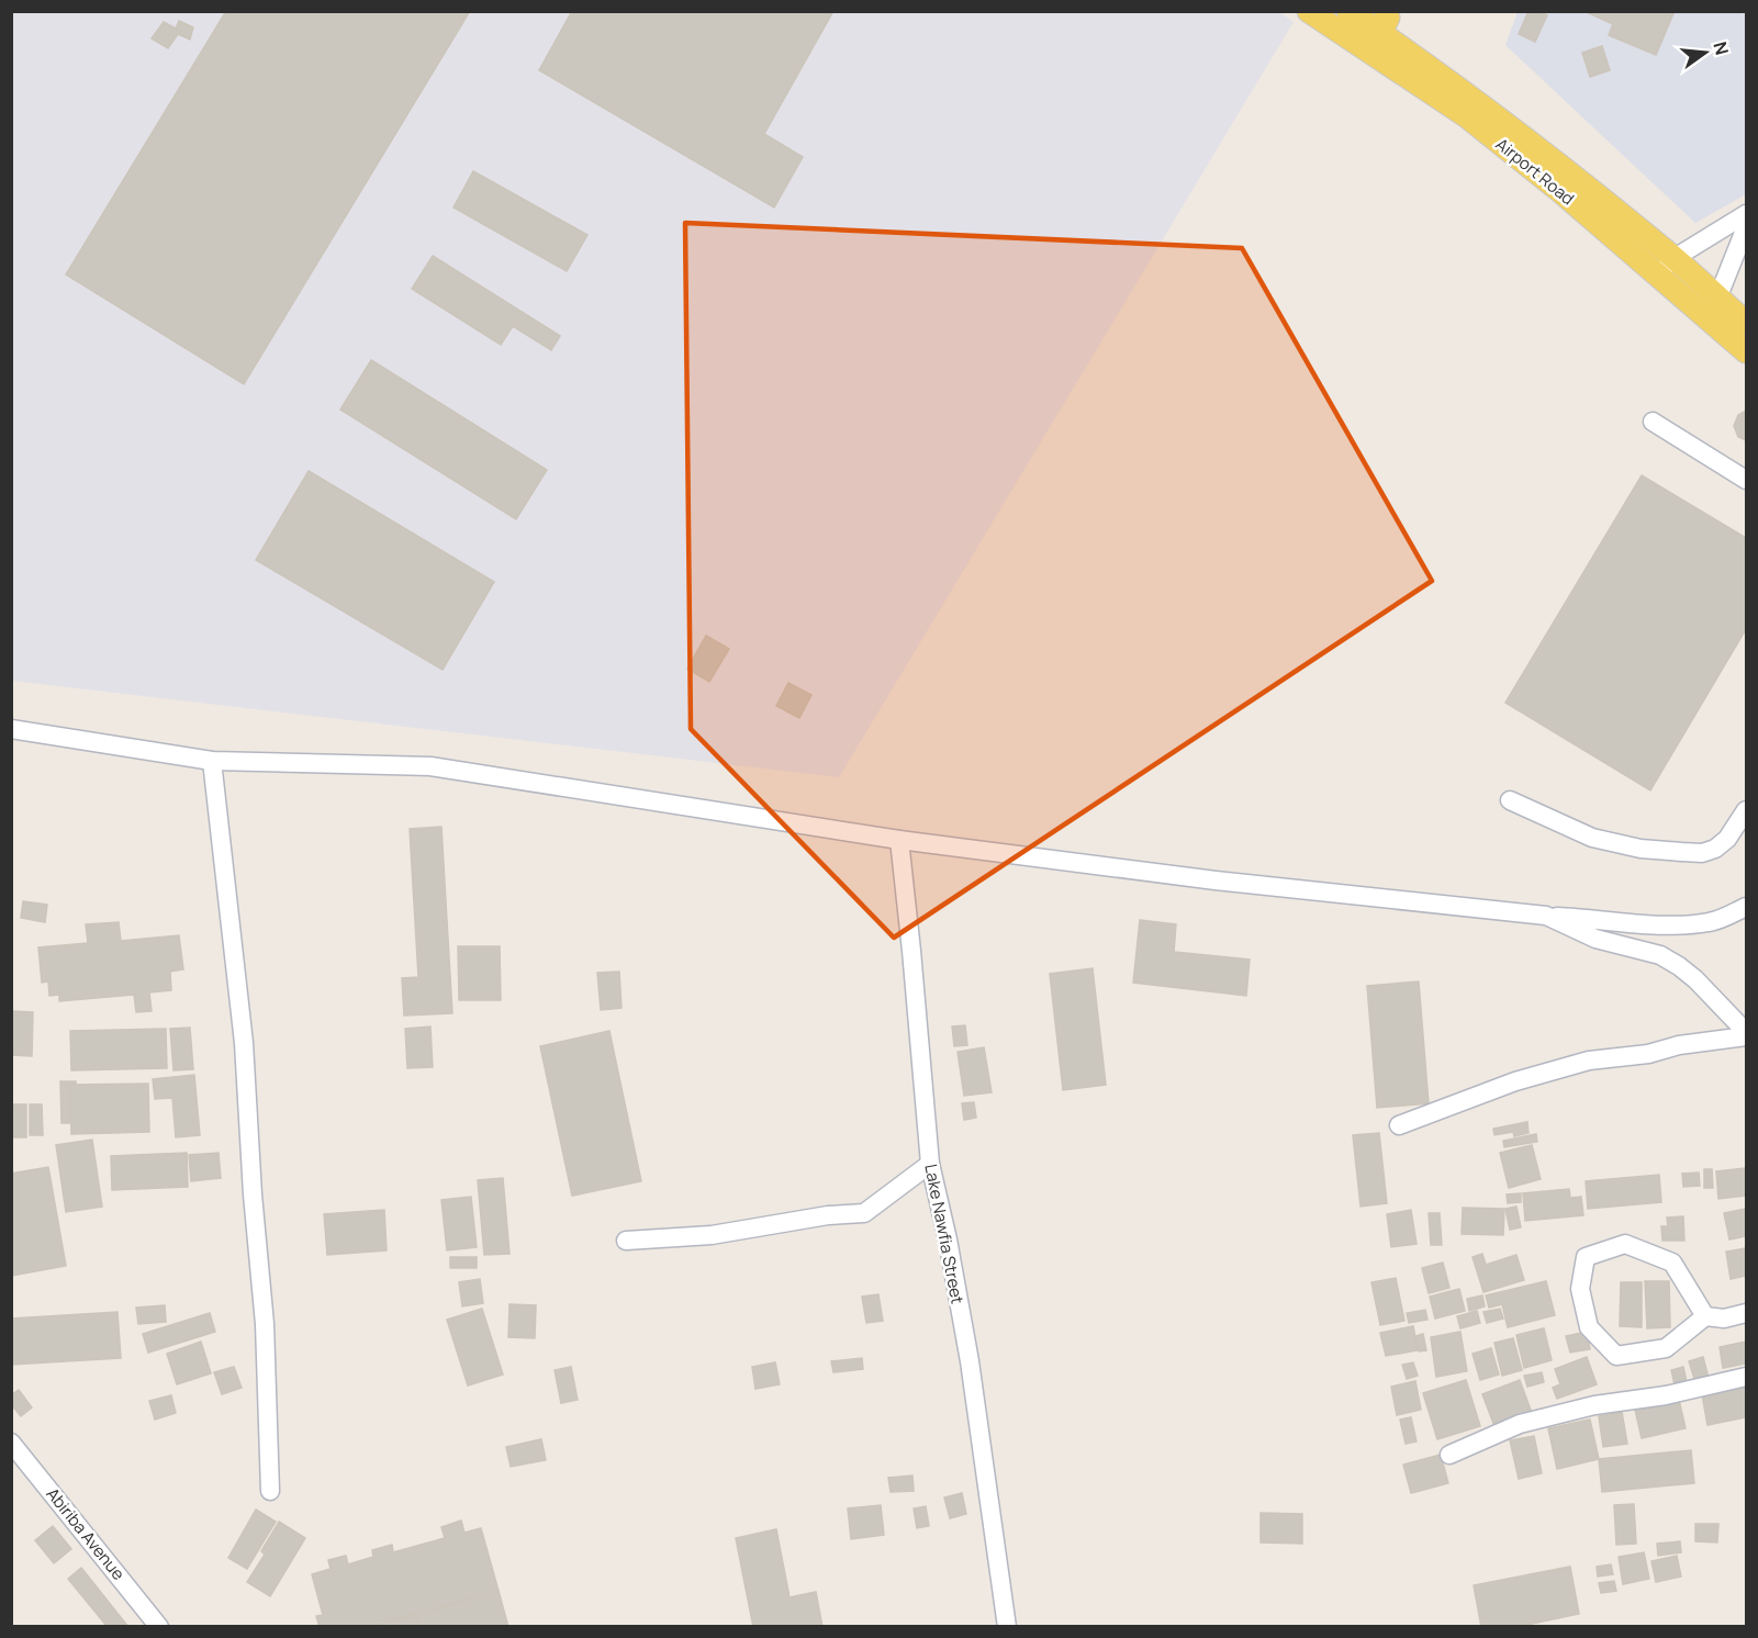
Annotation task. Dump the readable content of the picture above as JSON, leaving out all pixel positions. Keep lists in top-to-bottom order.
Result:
{
  "streets": {
    "main road": ["Airport Road"],
    "street": ["Lake Nawfia Street", "Abiriba Avenue"]
  },
  "north": "right"
}
